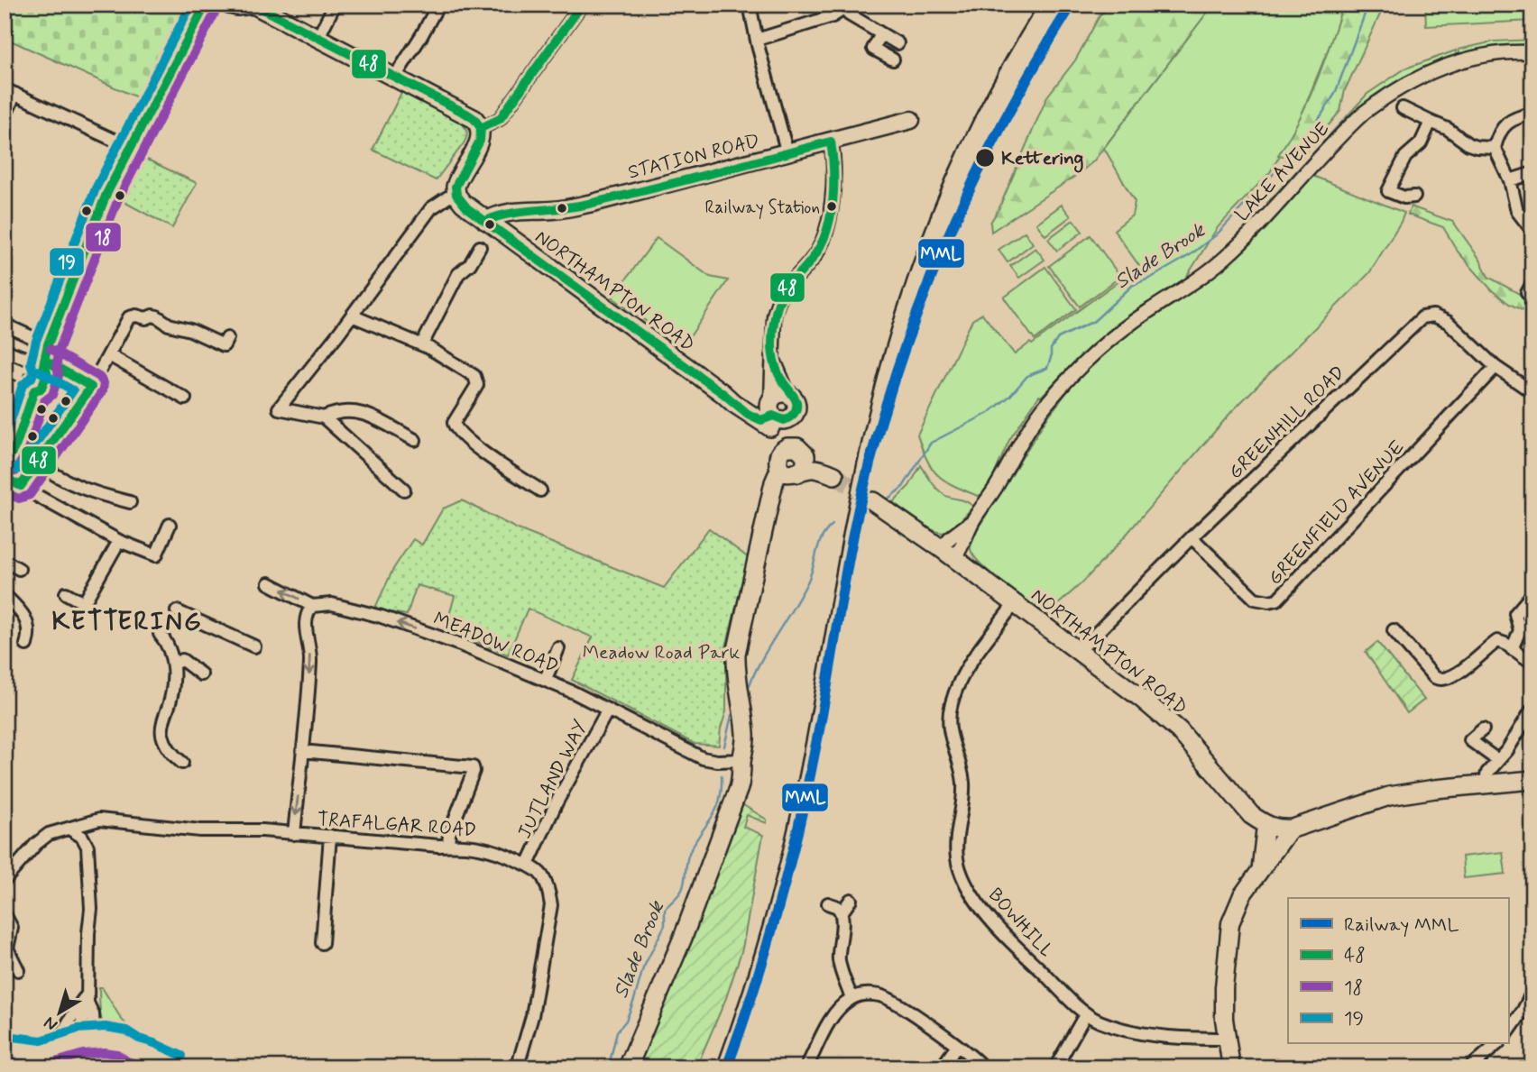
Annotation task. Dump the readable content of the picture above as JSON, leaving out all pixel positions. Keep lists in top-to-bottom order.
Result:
{
  "streets": {
    "main road": ["STATION ROAD", "NORTHAMPTON ROAD"],
    "street": [
      "LAKE AVENUE",
      "GREENHILL ROAD",
      "GREENFIELD AVENUE",
      "MEADOW ROAD",
      "JUTLAND WAY",
      "TRAFALGAR ROAD",
      "BOWHILL"
    ]
  },
  "crossings": [
    ["STATION ROAD", "NORTHAMPTON ROAD"],
    ["LAKE AVENUE", "NORTHAMPTON ROAD"],
    ["NORTHAMPTON ROAD", "GREENHILL ROAD"],
    ["NORTHAMPTON ROAD", "BOWHILL"],
    ["GREENHILL ROAD", "GREENFIELD AVENUE"],
    ["MEADOW ROAD", "JUTLAND WAY"],
    ["JUTLAND WAY", "TRAFALGAR ROAD"]
  ],
  "one_way": ["MEADOW ROAD"],
  "districts": ["KETTERING"],
  "water": ["Slade Brook"],
  "parks": ["Meadow Road Park"],
  "places": ["Kettering", "Railway Station"],
  "lines": [
    "rail line MML",
    "transit line 48",
    "transit line 19",
    "transit line 18"
  ],
  "legend": [
    "Railway MML",
    "48",
    "18",
    "19"
  ],
  "north": "bottom left"
}
